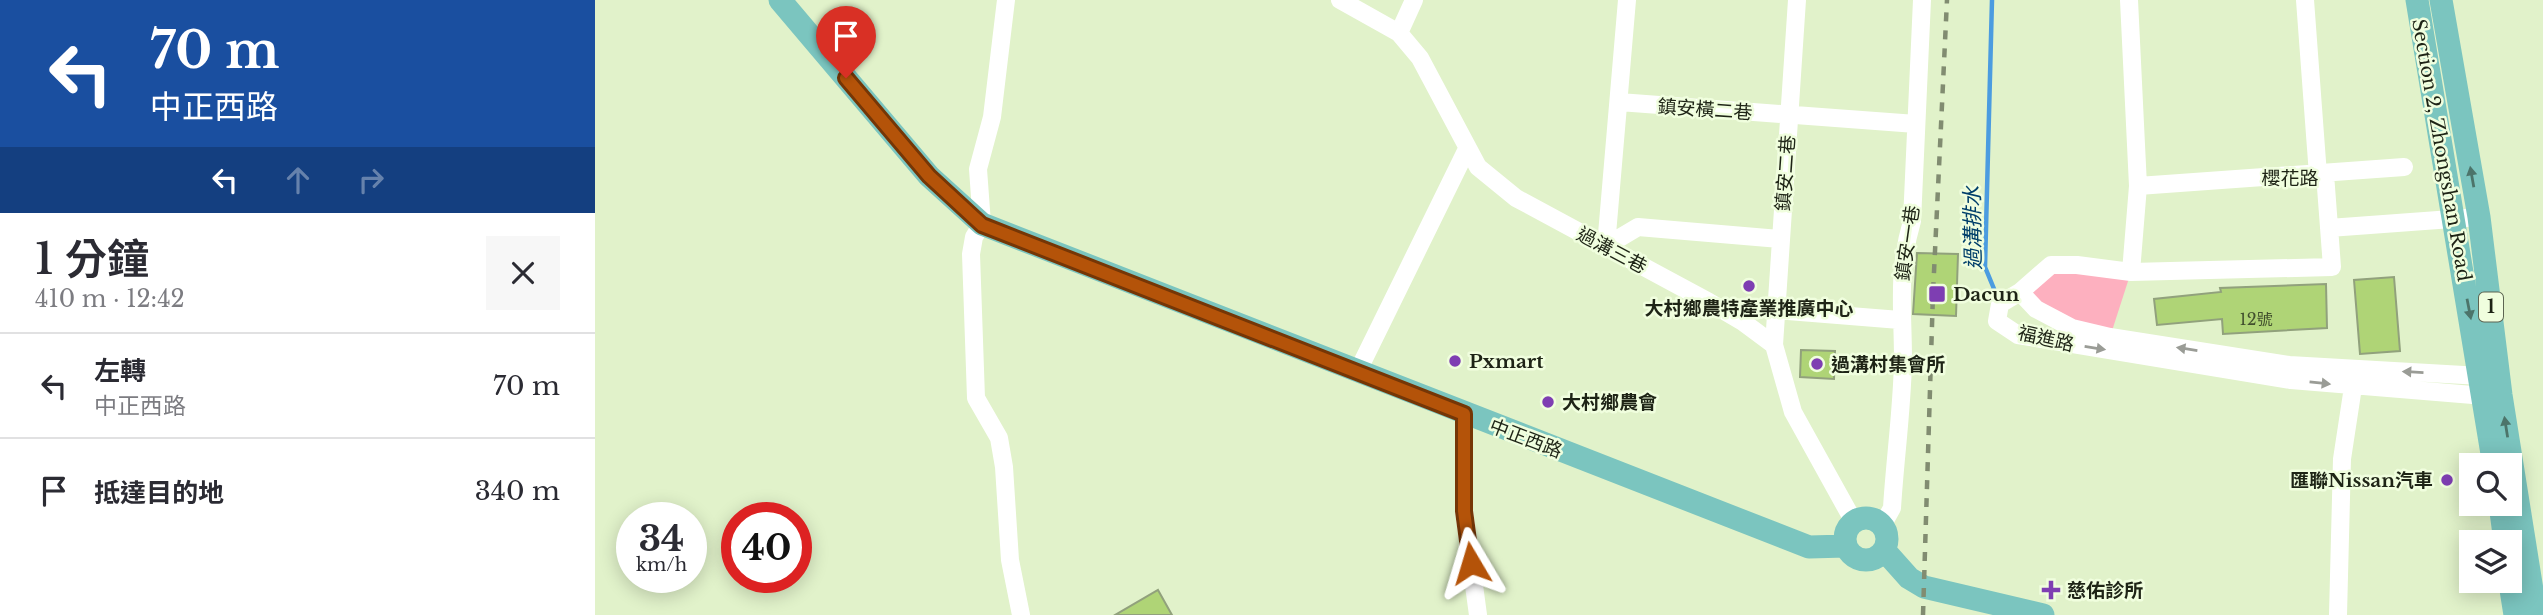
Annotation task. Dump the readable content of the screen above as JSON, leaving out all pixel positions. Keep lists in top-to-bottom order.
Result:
{
  "streets": {
    "main road": ["Section 2, Zhongshan Road", "1", "中正西路"],
    "street": [
      "鎮安橫二巷",
      "鎮安二巷",
      "櫻花路",
      "鎮安一巷",
      "過溝三巷",
      "福進路"
    ]
  },
  "crossings": [
    ["鎮安橫二巷", "鎮安二巷"],
    ["鎮安橫二巷", "鎮安一巷"],
    ["Section 2, Zhongshan Road", "福進路"],
    ["鎮安二巷", "過溝三巷"],
    ["鎮安一巷", "中正西路"]
  ],
  "water": ["過溝排水"],
  "places": {
    "other": [
      "大村鄉農特產業推廣中心",
      "Pxmart",
      "過溝村集會所",
      "大村鄉農會",
      "匯聯Nissan汽車"
    ],
    "transit": ["Dacun"],
    "health": ["慈佑診所"]
  },
  "house_numbers": ["12號"],
  "page": {
    "turn": ["70 m", "中正西路"],
    "heading": ["1 分鐘", "410 m · 12:42"],
    "list": [
      {
        "name": "左轉",
        "note": "中正西路",
        "value": "70 m"
      },
      {
        "name": "抵達目的地",
        "value": "340 m"
      }
    ],
    "speed": "34 km/h",
    "limit": "40"
  }
}
